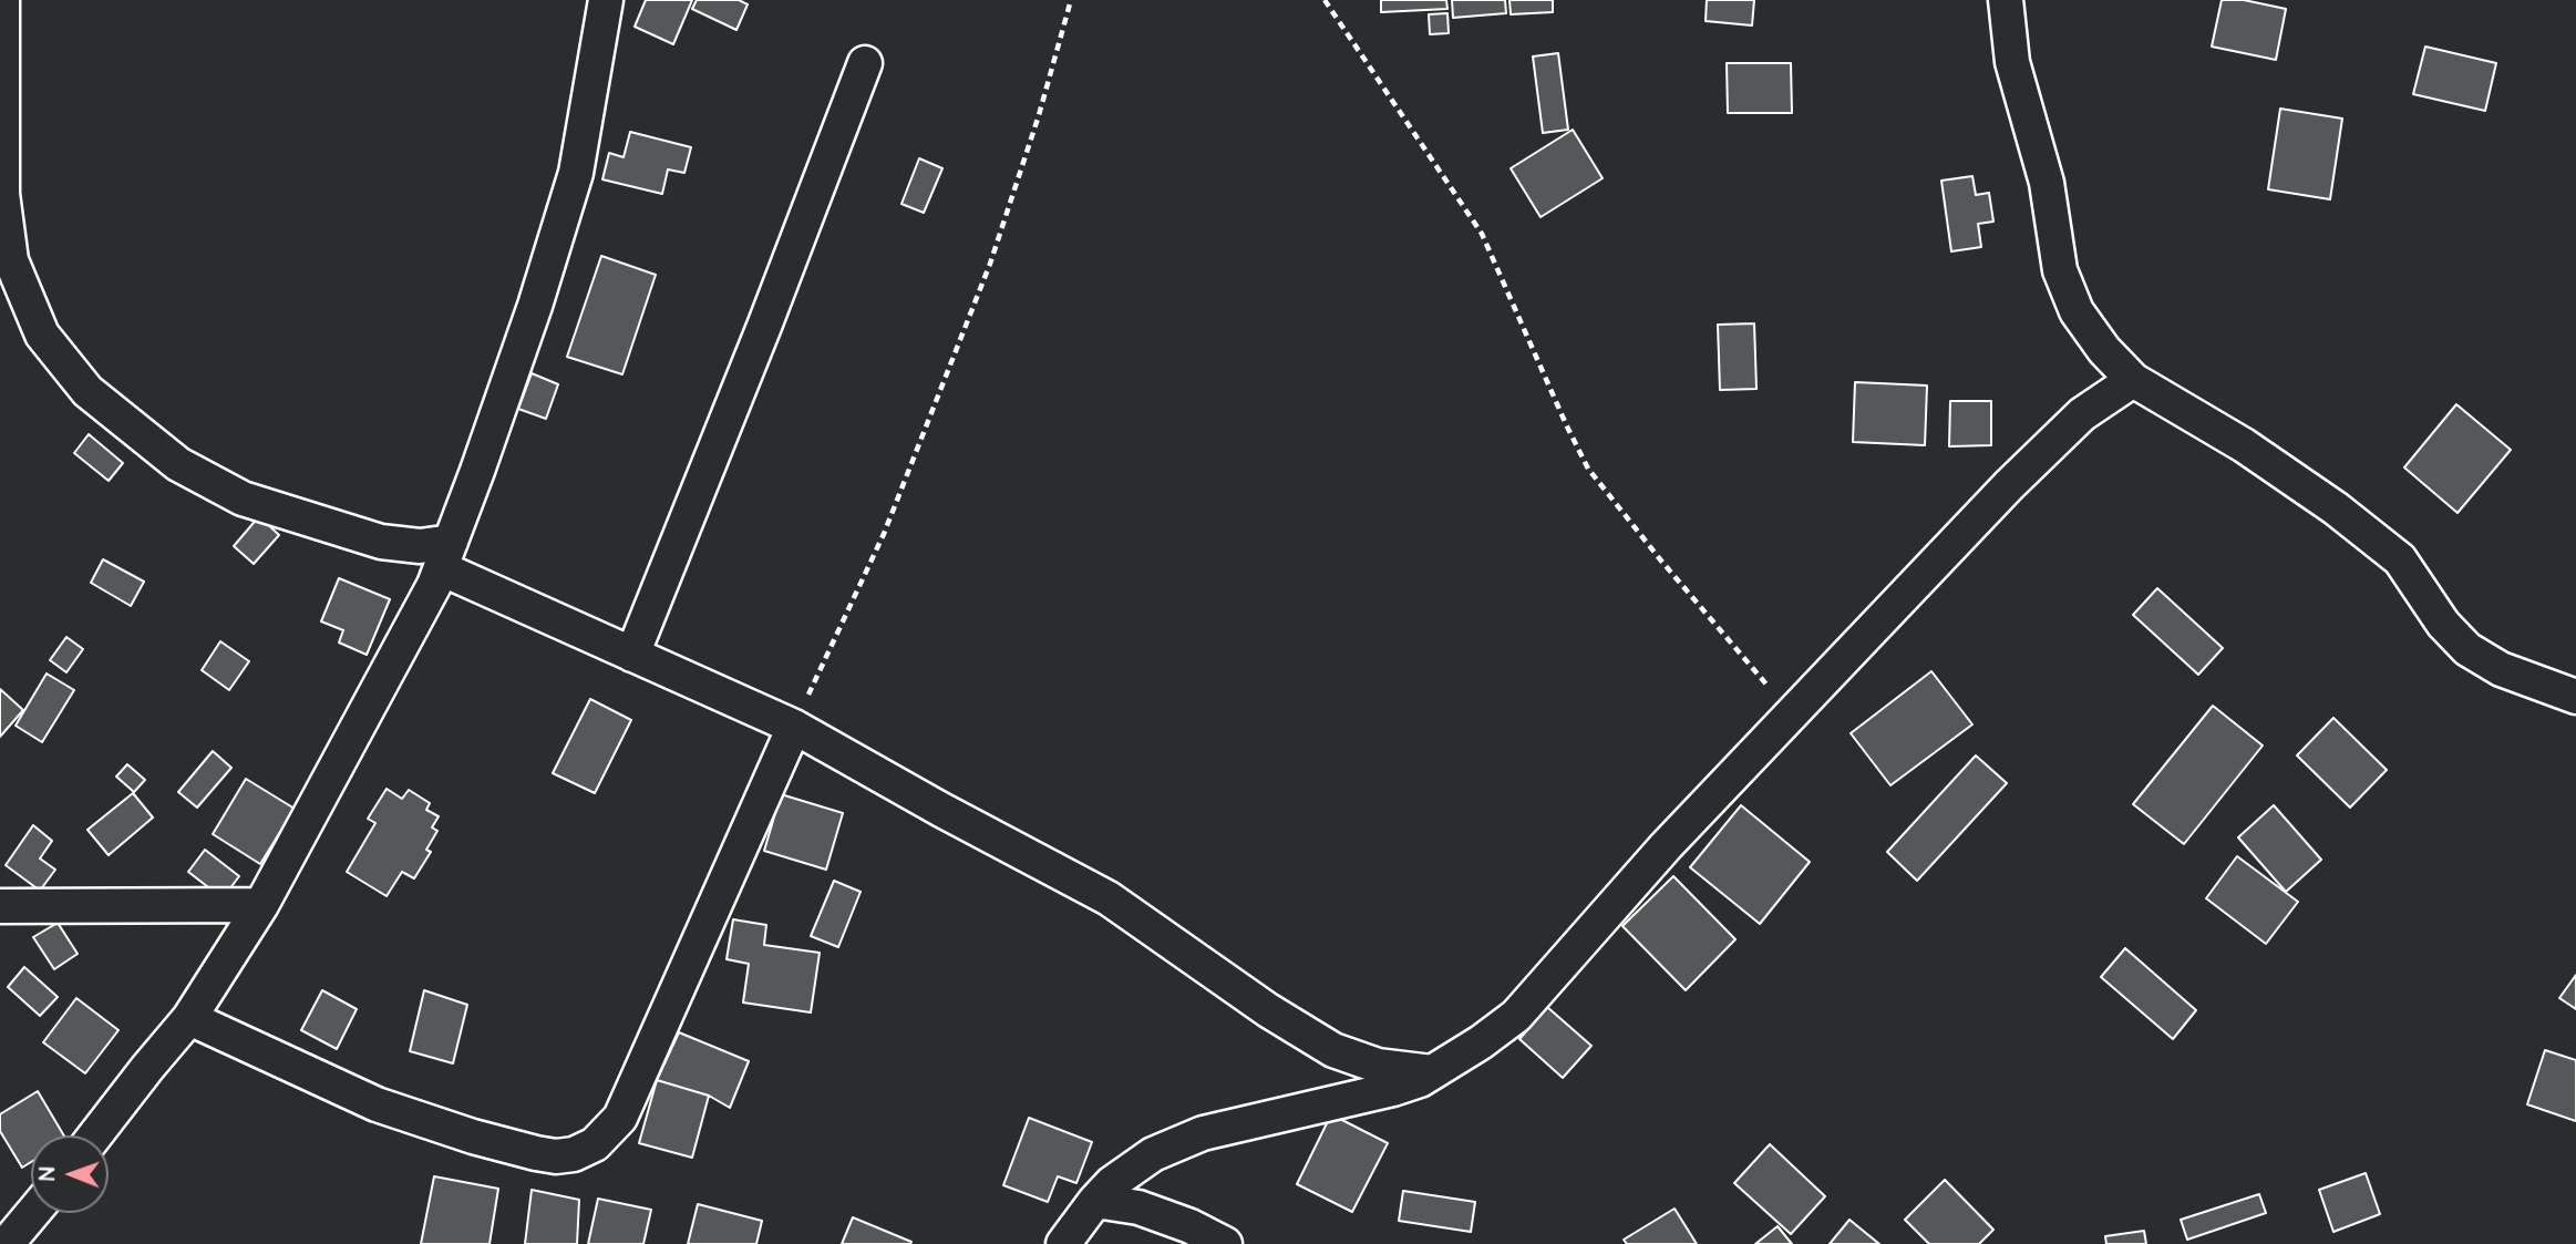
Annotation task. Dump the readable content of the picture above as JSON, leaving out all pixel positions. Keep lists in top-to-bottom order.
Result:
{
  "north": "left"
}
